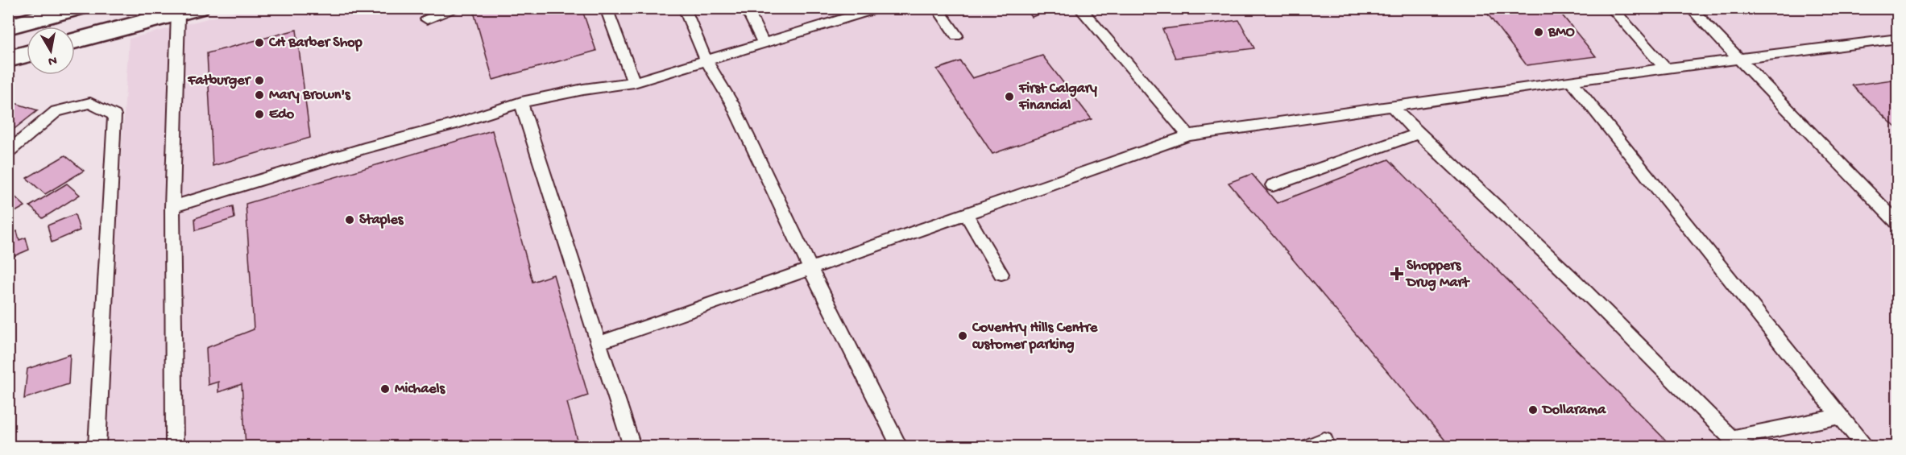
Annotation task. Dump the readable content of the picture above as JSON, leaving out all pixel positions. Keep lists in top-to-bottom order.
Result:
{
  "places": {
    "other": [
      "BMO",
      "CH Barber Shop",
      "Fatburger",
      "Mary Brown's",
      "First Calgary Financial",
      "Edo",
      "Staples",
      "Coventry Hills Centre customer parking",
      "Michaels",
      "Dollarama"
    ],
    "health": ["Shoppers Drug Mart"]
  },
  "north": "bottom"
}
